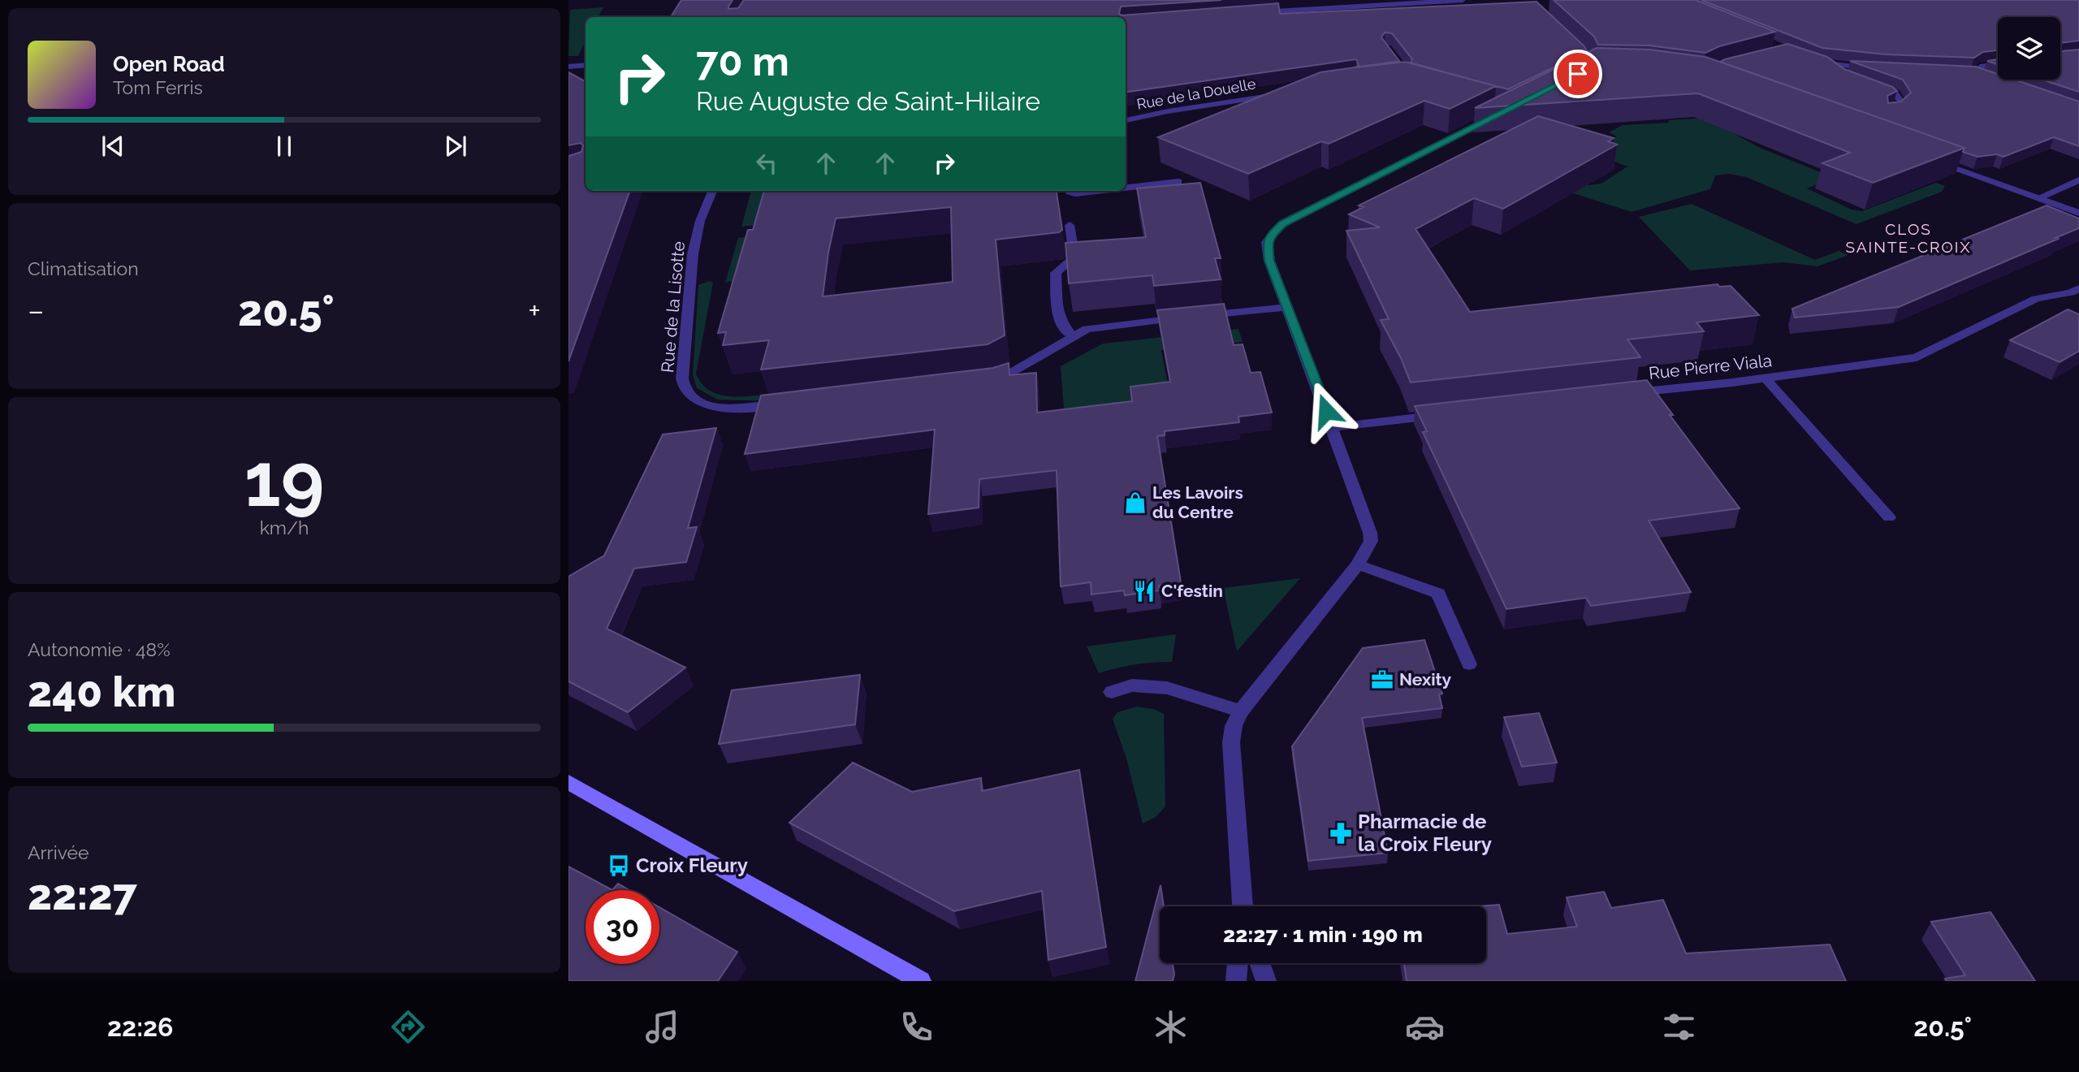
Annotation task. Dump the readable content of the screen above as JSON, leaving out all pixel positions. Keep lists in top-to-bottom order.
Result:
{
  "streets": {
    "street": ["Rue de la Douelle", "Rue de la Lisotte", "Rue Pierre Viala"]
  },
  "districts": ["CLOS SAINTE-CROIX"],
  "places": {
    "shop": ["Les Lavoirs du Centre"],
    "restaurant": ["C'festin"],
    "office": ["Nexity"],
    "pharmacy": ["Pharmacie de la Croix Fleury"],
    "bus stop": ["Croix Fleury"]
  },
  "page": {
    "turn": ["70 m", "Rue Auguste de Saint-Hilaire"],
    "song": ["Open Road", "Tom Ferris"],
    "tile": [
      "Climatisation",
      ["19", "km/h"],
      ["Autonomie · 48%", "240 km"],
      ["Arrivée", "22:27"]
    ],
    "heat": ["−", "20.5°", "+"],
    "limit": "30",
    "trip": "22:27 · 1 min · 190 m",
    "tabs": ["22:26", "20.5°"]
  }
}
